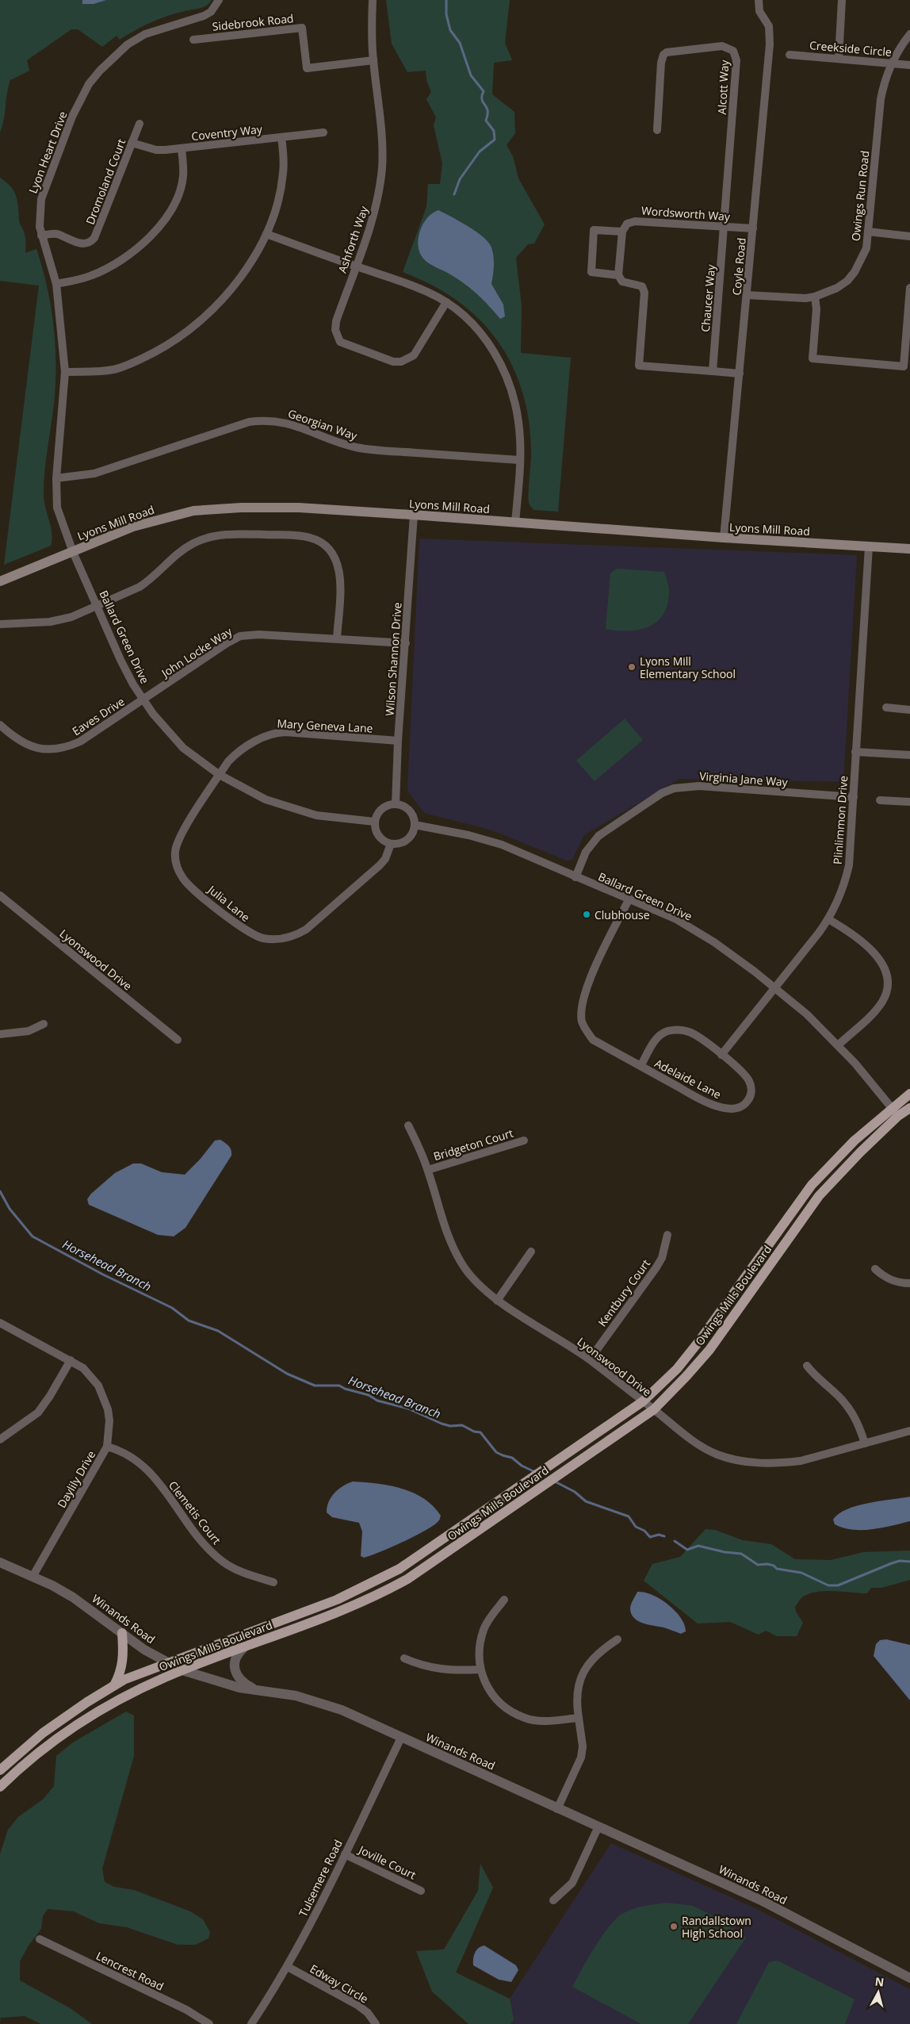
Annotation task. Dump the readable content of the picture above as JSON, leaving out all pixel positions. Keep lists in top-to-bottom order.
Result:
{
  "streets": {
    "main road": ["Lyons Mill Road", "Owings Mills Boulevard"],
    "street": [
      "Sidebrook Road",
      "Creekside Circle",
      "Alcott Way",
      "Coventry Way",
      "Lyon Heart Drive",
      "Dromoland Court",
      "Owings Run Road",
      "Wordsworth Way",
      "Ashforth Way",
      "Coyle Road",
      "Chaucer Way",
      "Georgian Way",
      "Ballard Green Drive",
      "John Locke Way",
      "Wilson Shannon Drive",
      "Eaves Drive",
      "Mary Geneva Lane",
      "Virginia Jane Way",
      "Plinlimmon Drive",
      "Julia Lane",
      "Lyonswood Drive",
      "Adelaide Lane",
      "Bridgeton Court",
      "Kentbury Court",
      "Daylily Drive",
      "Clemetis Court",
      "Winands Road",
      "Joville Court",
      "Tulsemere Road",
      "Lencrest Road",
      "Edway Circle"
    ]
  },
  "crossings": [
    ["Sidebrook Road", "Ashforth Way"],
    ["Creekside Circle", "Owings Run Road"],
    ["Alcott Way", "Wordsworth Way"],
    ["Alcott Way", "Chaucer Way"],
    ["Coventry Way", "Dromoland Court"],
    ["Lyon Heart Drive", "Dromoland Court"],
    ["Lyon Heart Drive", "Georgian Way"],
    ["Lyon Heart Drive", "Lyons Mill Road"],
    ["Lyon Heart Drive", "Ballard Green Drive"],
    ["Owings Run Road", "Coyle Road"],
    ["Wordsworth Way", "Coyle Road"],
    ["Wordsworth Way", "Chaucer Way"],
    ["Coyle Road", "Lyons Mill Road"],
    ["Lyons Mill Road", "Ballard Green Drive"],
    ["Lyons Mill Road", "Wilson Shannon Drive"],
    ["Lyons Mill Road", "Plinlimmon Drive"],
    ["Ballard Green Drive", "John Locke Way"],
    ["Ballard Green Drive", "Wilson Shannon Drive"],
    ["Ballard Green Drive", "Eaves Drive"],
    ["Ballard Green Drive", "Mary Geneva Lane"],
    ["Ballard Green Drive", "Virginia Jane Way"],
    ["Ballard Green Drive", "Plinlimmon Drive"],
    ["Ballard Green Drive", "Julia Lane"],
    ["Ballard Green Drive", "Adelaide Lane"],
    ["Ballard Green Drive", "Owings Mills Boulevard"],
    ["John Locke Way", "Wilson Shannon Drive"],
    ["John Locke Way", "Eaves Drive"],
    ["Wilson Shannon Drive", "Mary Geneva Lane"],
    ["Wilson Shannon Drive", "Julia Lane"],
    ["Mary Geneva Lane", "Julia Lane"],
    ["Virginia Jane Way", "Plinlimmon Drive"],
    ["Plinlimmon Drive", "Adelaide Lane"],
    ["Lyonswood Drive", "Bridgeton Court"],
    ["Lyonswood Drive", "Kentbury Court"],
    ["Lyonswood Drive", "Owings Mills Boulevard"],
    ["Owings Mills Boulevard", "Winands Road"],
    ["Daylily Drive", "Clemetis Court"],
    ["Daylily Drive", "Winands Road"],
    ["Winands Road", "Tulsemere Road"],
    ["Joville Court", "Tulsemere Road"],
    ["Tulsemere Road", "Edway Circle"]
  ],
  "water": ["Horsehead Branch"],
  "places": ["Lyons Mill Elementary School", "Clubhouse", "Randallstown High School"],
  "north": "top"
}
